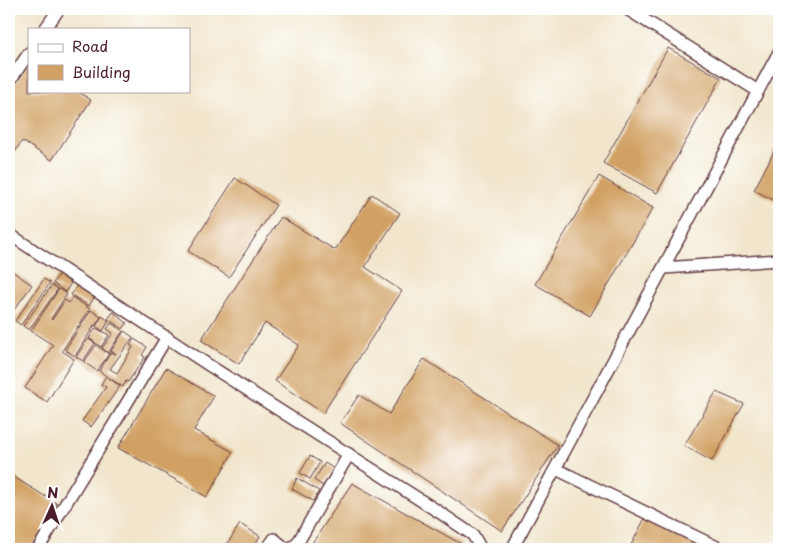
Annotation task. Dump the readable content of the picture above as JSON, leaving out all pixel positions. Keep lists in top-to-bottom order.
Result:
{
  "legend": ["Road", "Building"],
  "north": "top"
}
